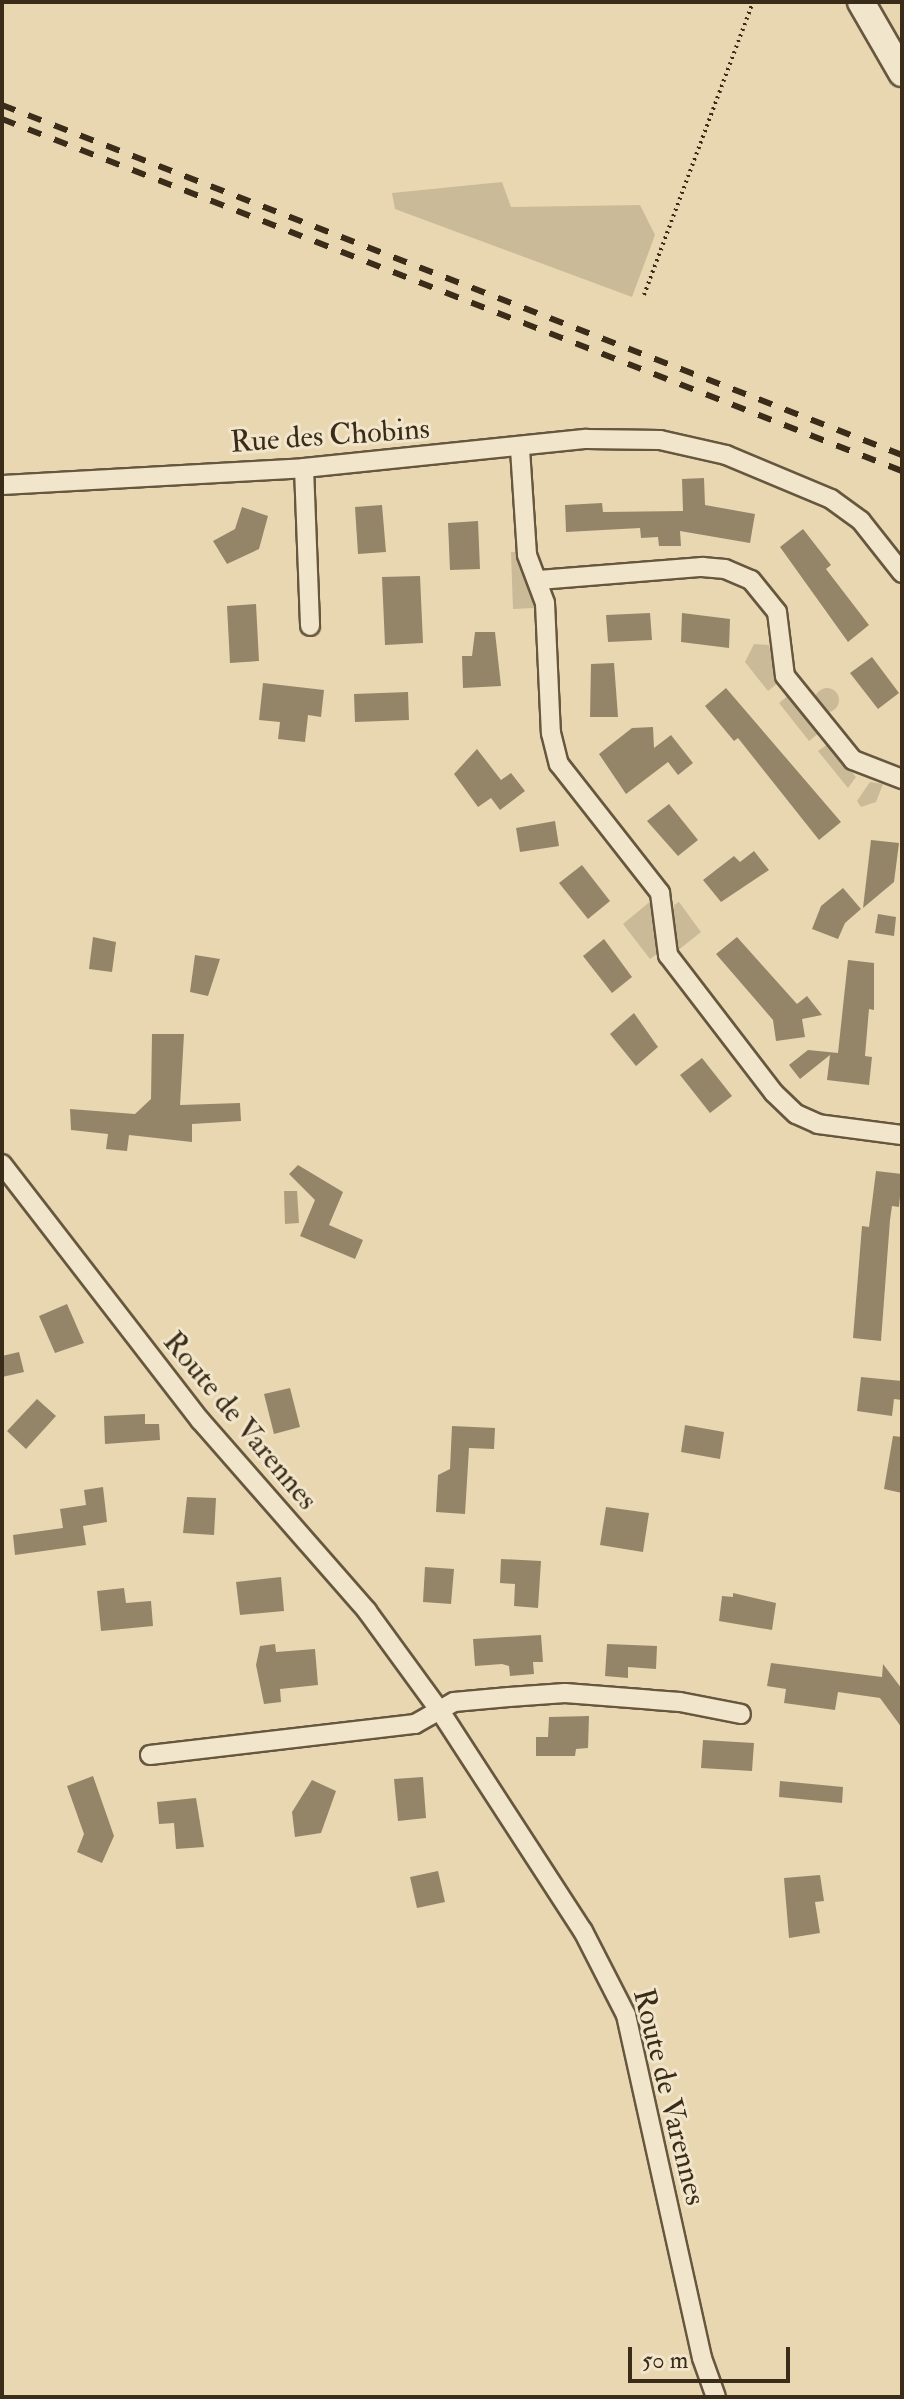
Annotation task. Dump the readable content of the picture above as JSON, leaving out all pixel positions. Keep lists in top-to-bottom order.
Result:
{
  "streets": {
    "street": ["Rue des Chobins", "Route de Varennes"]
  },
  "scale_bar": "50 m"
}
